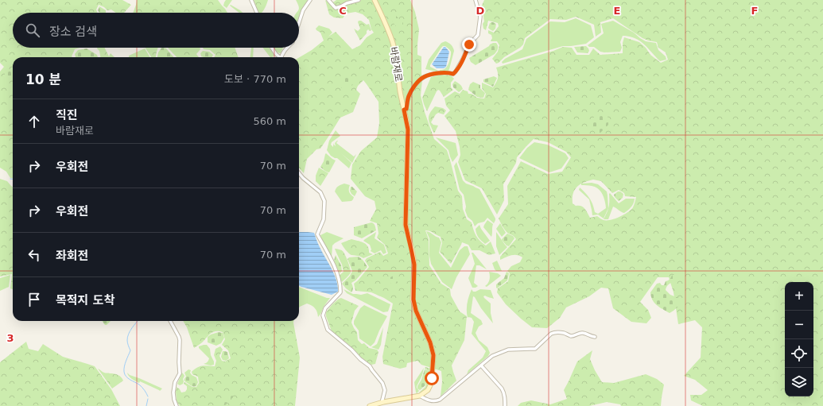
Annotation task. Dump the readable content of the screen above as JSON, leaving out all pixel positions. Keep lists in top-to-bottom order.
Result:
{
  "streets": {
    "street": ["바람재로"]
  },
  "page": {
    "search": "장소 검색",
    "heading": ["10 분", "도보 · 770 m"],
    "list": [
      ["직진", "바람재로", "560 m"],
      ["우회전", "70 m"],
      ["우회전", "70 m"],
      ["좌회전", "70 m"],
      "목적지 도착"
    ],
    "map_buttons": ["+", "−"]
  },
  "grid": {
    "columns": [
      "C",
      "D",
      "E",
      "F"
    ],
    "rows": ["3"]
  }
}
